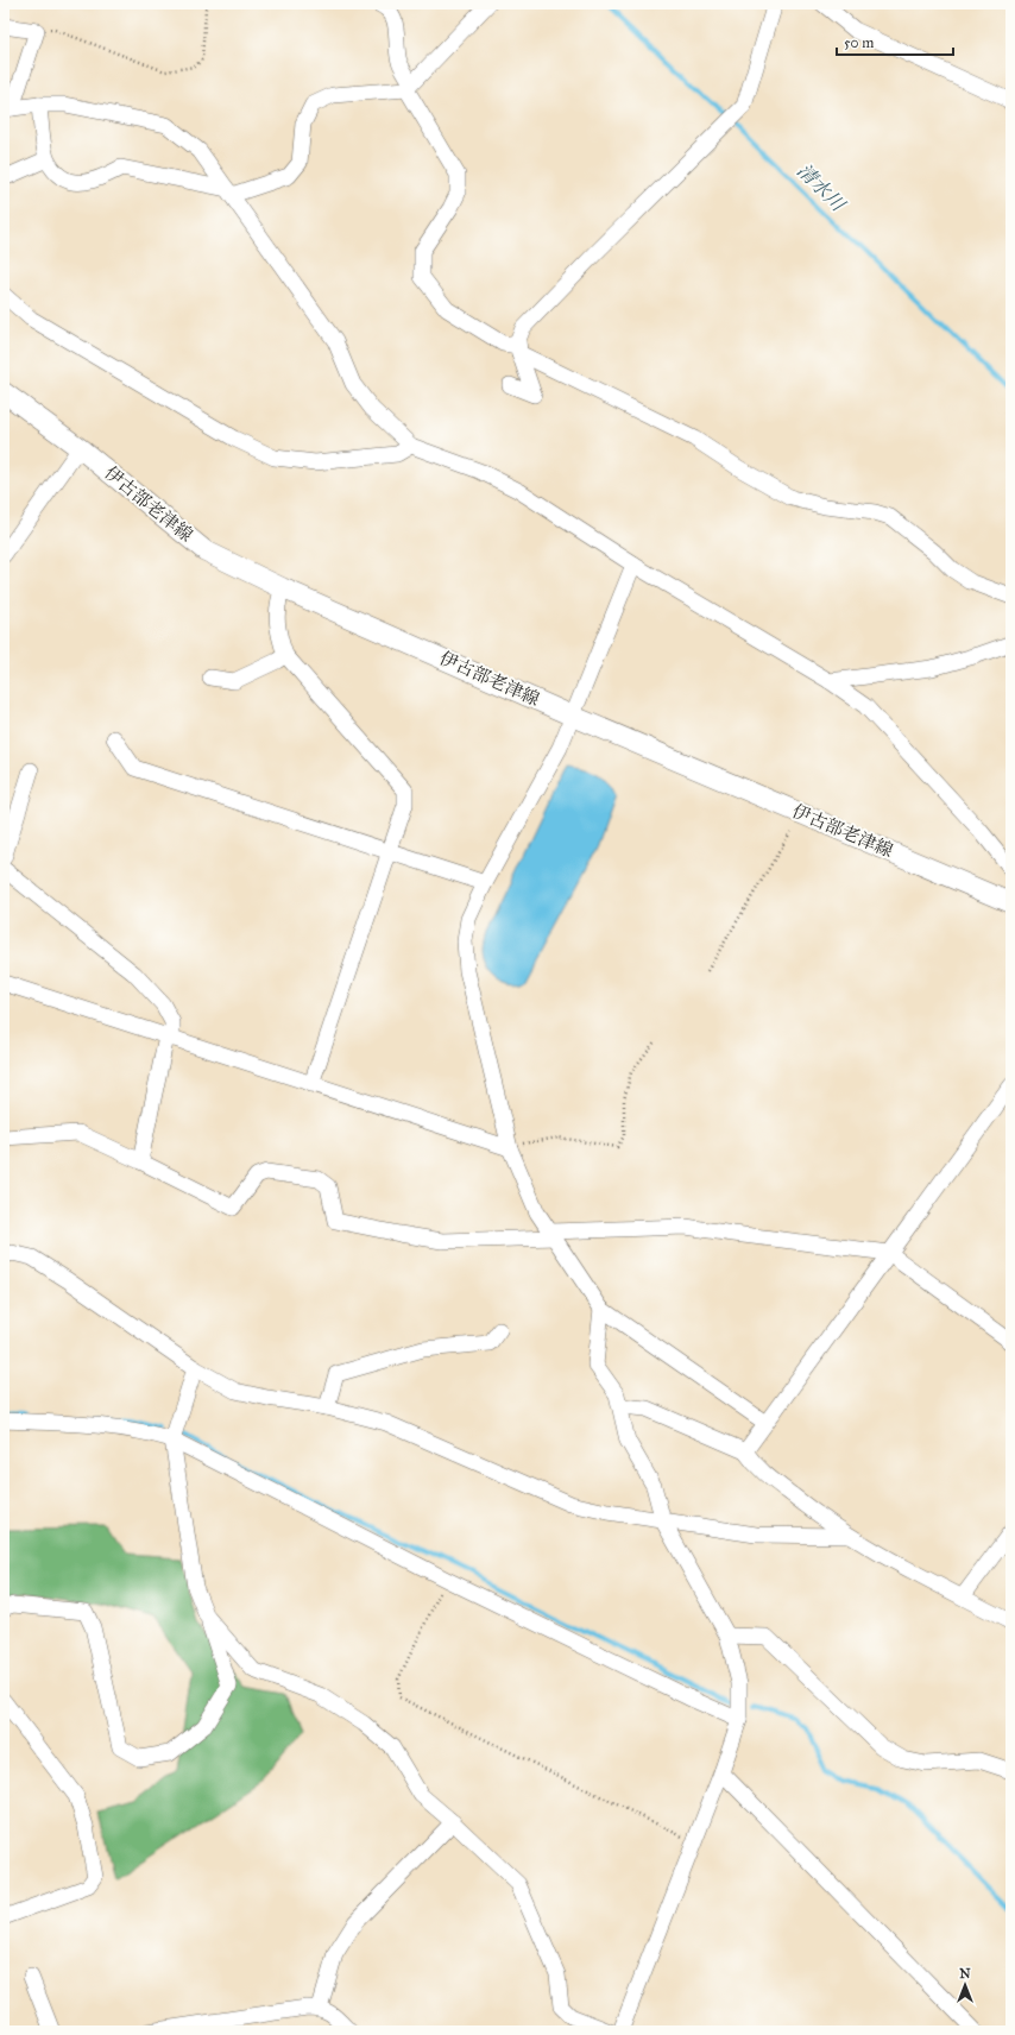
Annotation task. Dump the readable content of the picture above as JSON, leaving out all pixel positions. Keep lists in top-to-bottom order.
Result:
{
  "streets": {
    "main road": ["伊古部老津線"]
  },
  "water": ["清水川"],
  "scale_bar": "50 m",
  "north": "top"
}
